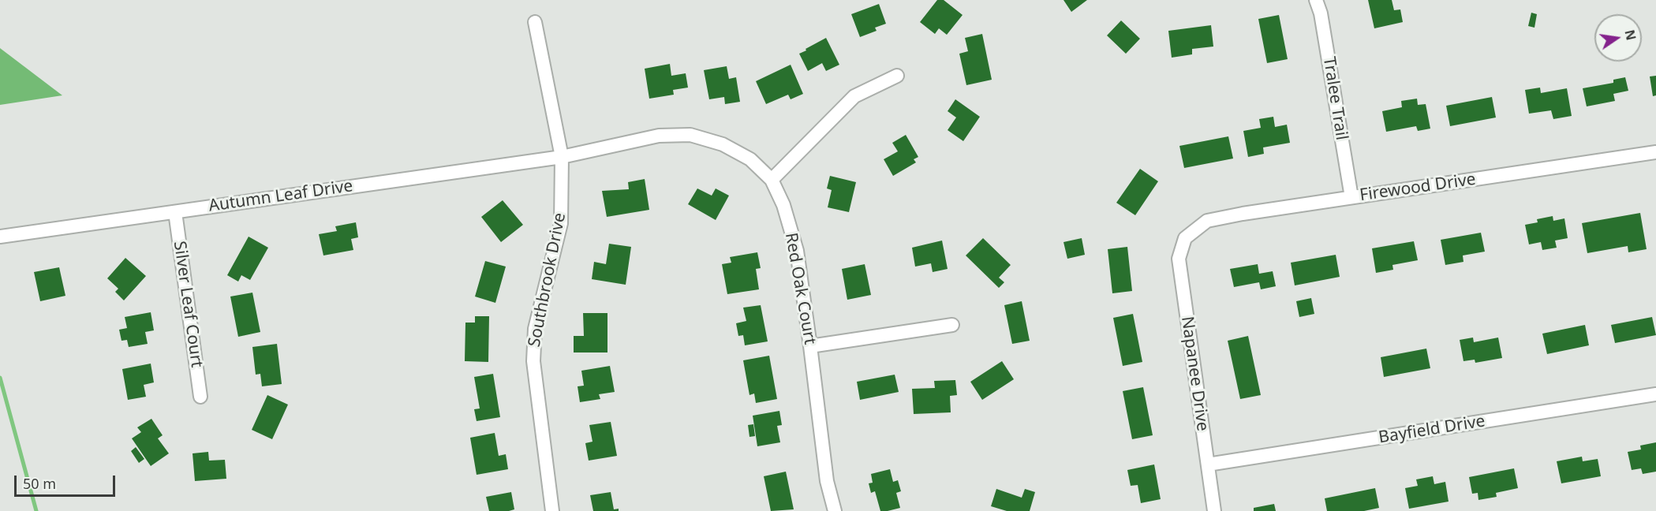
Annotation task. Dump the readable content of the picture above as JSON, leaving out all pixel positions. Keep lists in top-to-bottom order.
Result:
{
  "streets": {
    "street": [
      "Tralee Trail",
      "Firewood Drive",
      "Autumn Leaf Drive",
      "Southbrook Drive",
      "Red Oak Court",
      "Silver Leaf Court",
      "Napanee Drive",
      "Bayfield Drive"
    ]
  },
  "crossings": [
    ["Tralee Trail", "Firewood Drive"],
    ["Firewood Drive", "Napanee Drive"],
    ["Autumn Leaf Drive", "Southbrook Drive"],
    ["Autumn Leaf Drive", "Red Oak Court"],
    ["Autumn Leaf Drive", "Silver Leaf Court"],
    ["Southbrook Drive", "Red Oak Court"],
    ["Napanee Drive", "Bayfield Drive"]
  ],
  "scale_bar": "50 m",
  "north": "right"
}
